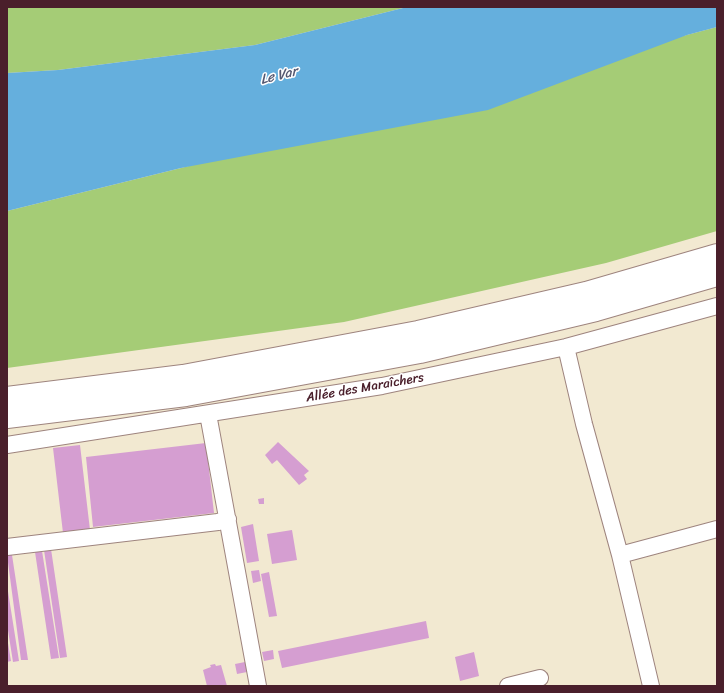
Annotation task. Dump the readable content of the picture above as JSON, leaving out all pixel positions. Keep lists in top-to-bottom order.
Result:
{
  "streets": {
    "street": ["Allée des Maraîchers"]
  },
  "water": ["Le Var"]
}
